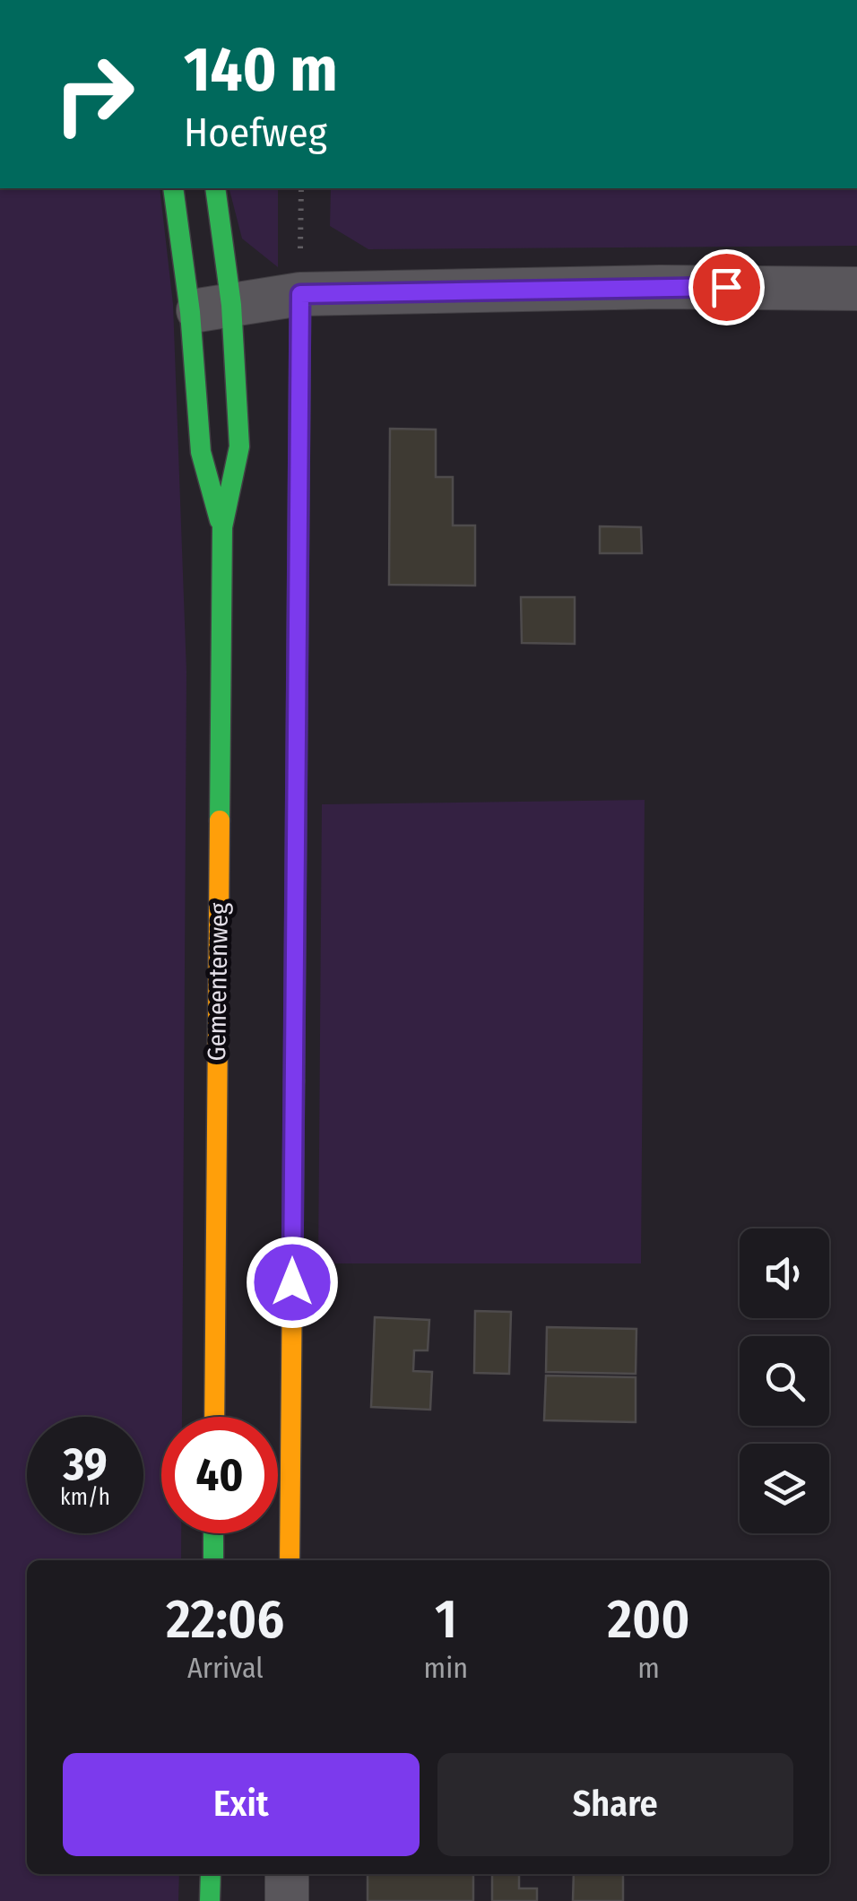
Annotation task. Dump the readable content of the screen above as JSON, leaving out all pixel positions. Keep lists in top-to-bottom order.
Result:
{
  "streets": {
    "main road": ["Gemeentenweg"]
  },
  "page": {
    "turn": ["140 m", "Hoefweg"],
    "speed": "39 km/h",
    "limit": "40",
    "eta": [
      "22:06",
      "Arrival",
      "1",
      "min",
      "200",
      "m"
    ],
    "buttons": ["Exit", "Share"]
  }
}
